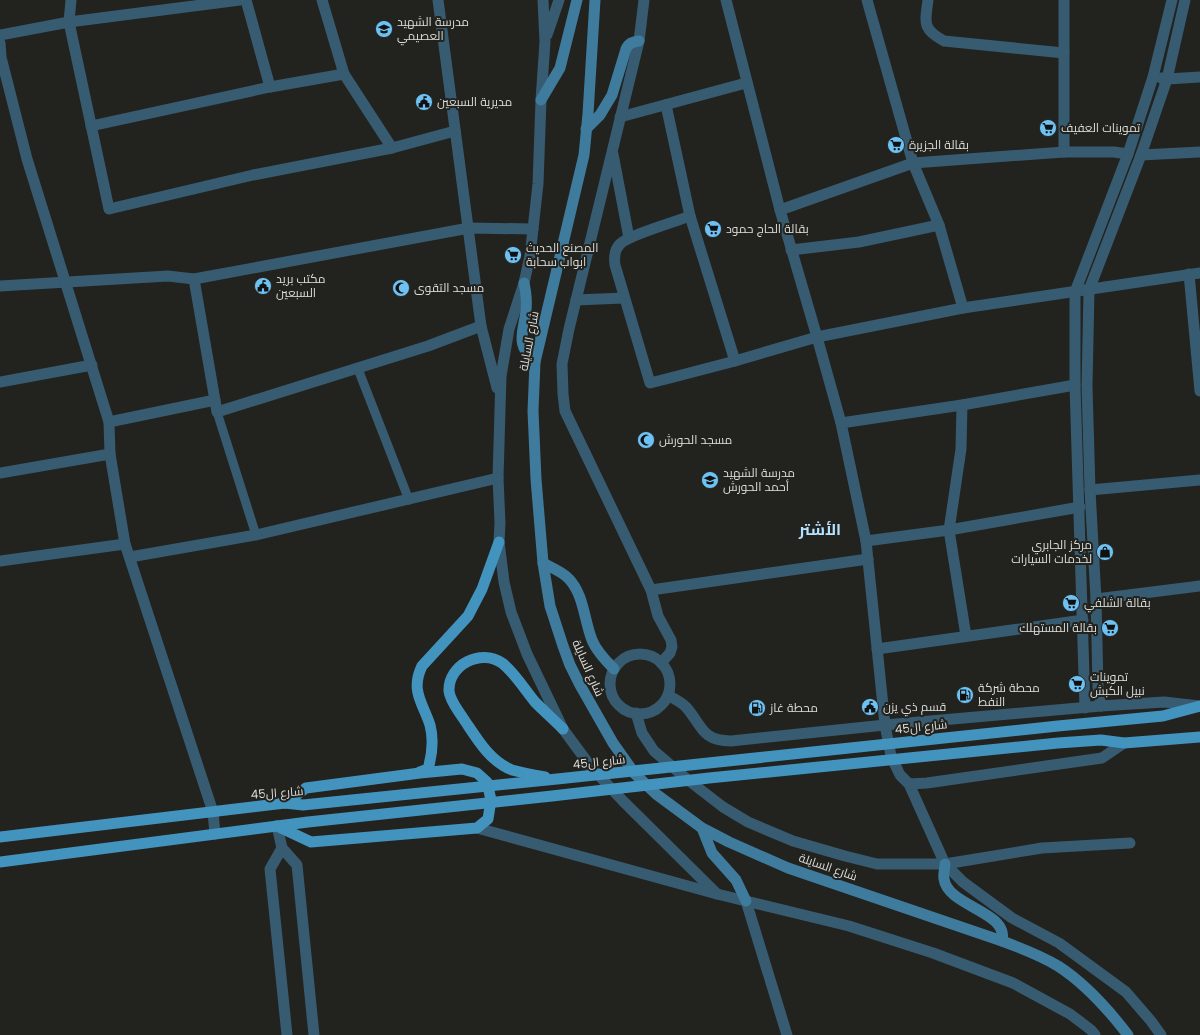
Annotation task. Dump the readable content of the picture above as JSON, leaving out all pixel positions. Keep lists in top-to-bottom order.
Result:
{
  "streets": {
    "main road": ["شارع السايلة", "شارع ال45"]
  },
  "districts": ["الأشتر"],
  "places": {
    "school or university": ["مدرسة الشهيد العصيمي", "مدرسة الشهيد أحمد الحورش"],
    "public building": ["مديرية السبعين", "مكتب بريد السبعين", "قسم ذي يزن"],
    "supermarket": [
      "تموينات العفيف",
      "بقالة الجزيرة",
      "بقالة الحاج حمود",
      "المصنع الحديث ابواب سحابة",
      "بقالة الشلفي",
      "بقالة المستهلك",
      "تموينات نبيل الكبش"
    ],
    "mosque": ["مسجد التقوى", "مسجد الحورش"],
    "shop": ["مركز الجابري لخدمات السيارات"],
    "fuel station": ["محطة شركة النفط", "محطة غاز"]
  }
}
